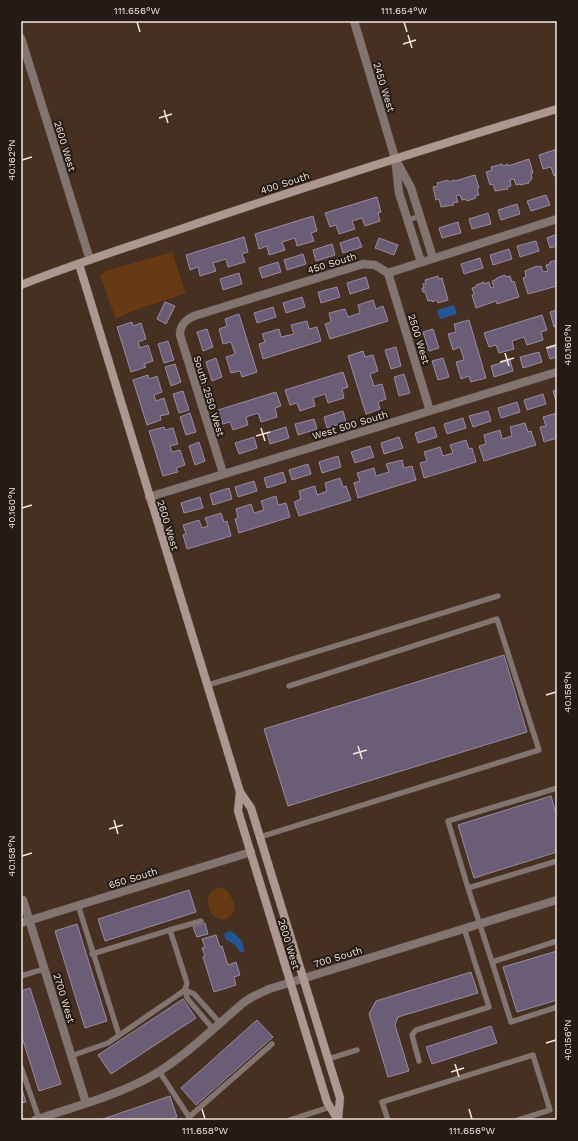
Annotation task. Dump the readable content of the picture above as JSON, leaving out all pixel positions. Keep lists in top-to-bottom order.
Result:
{
  "streets": {
    "street": [
      "2450 West",
      "2600 West",
      "400 South",
      "450 South",
      "2500 West",
      "South 2550 West",
      "West 500 South",
      "650 South",
      "700 South",
      "2700 West"
    ]
  },
  "crossings": [
    ["2450 West", "400 South"],
    ["2600 West", "400 South"],
    ["2600 West", "West 500 South"],
    ["2600 West", "650 South"],
    ["2600 West", "700 South"],
    ["450 South", "2500 West"],
    ["450 South", "South 2550 West"],
    ["2500 West", "West 500 South"],
    ["South 2550 West", "West 500 South"],
    ["650 South", "2700 West"],
    ["700 South", "2700 West"]
  ],
  "coordinates": [
    "111.656°W",
    "111.654°W",
    "40.162°N",
    "40.160°N",
    "40.158°N",
    "40.156°N",
    "111.658°W"
  ]
}
